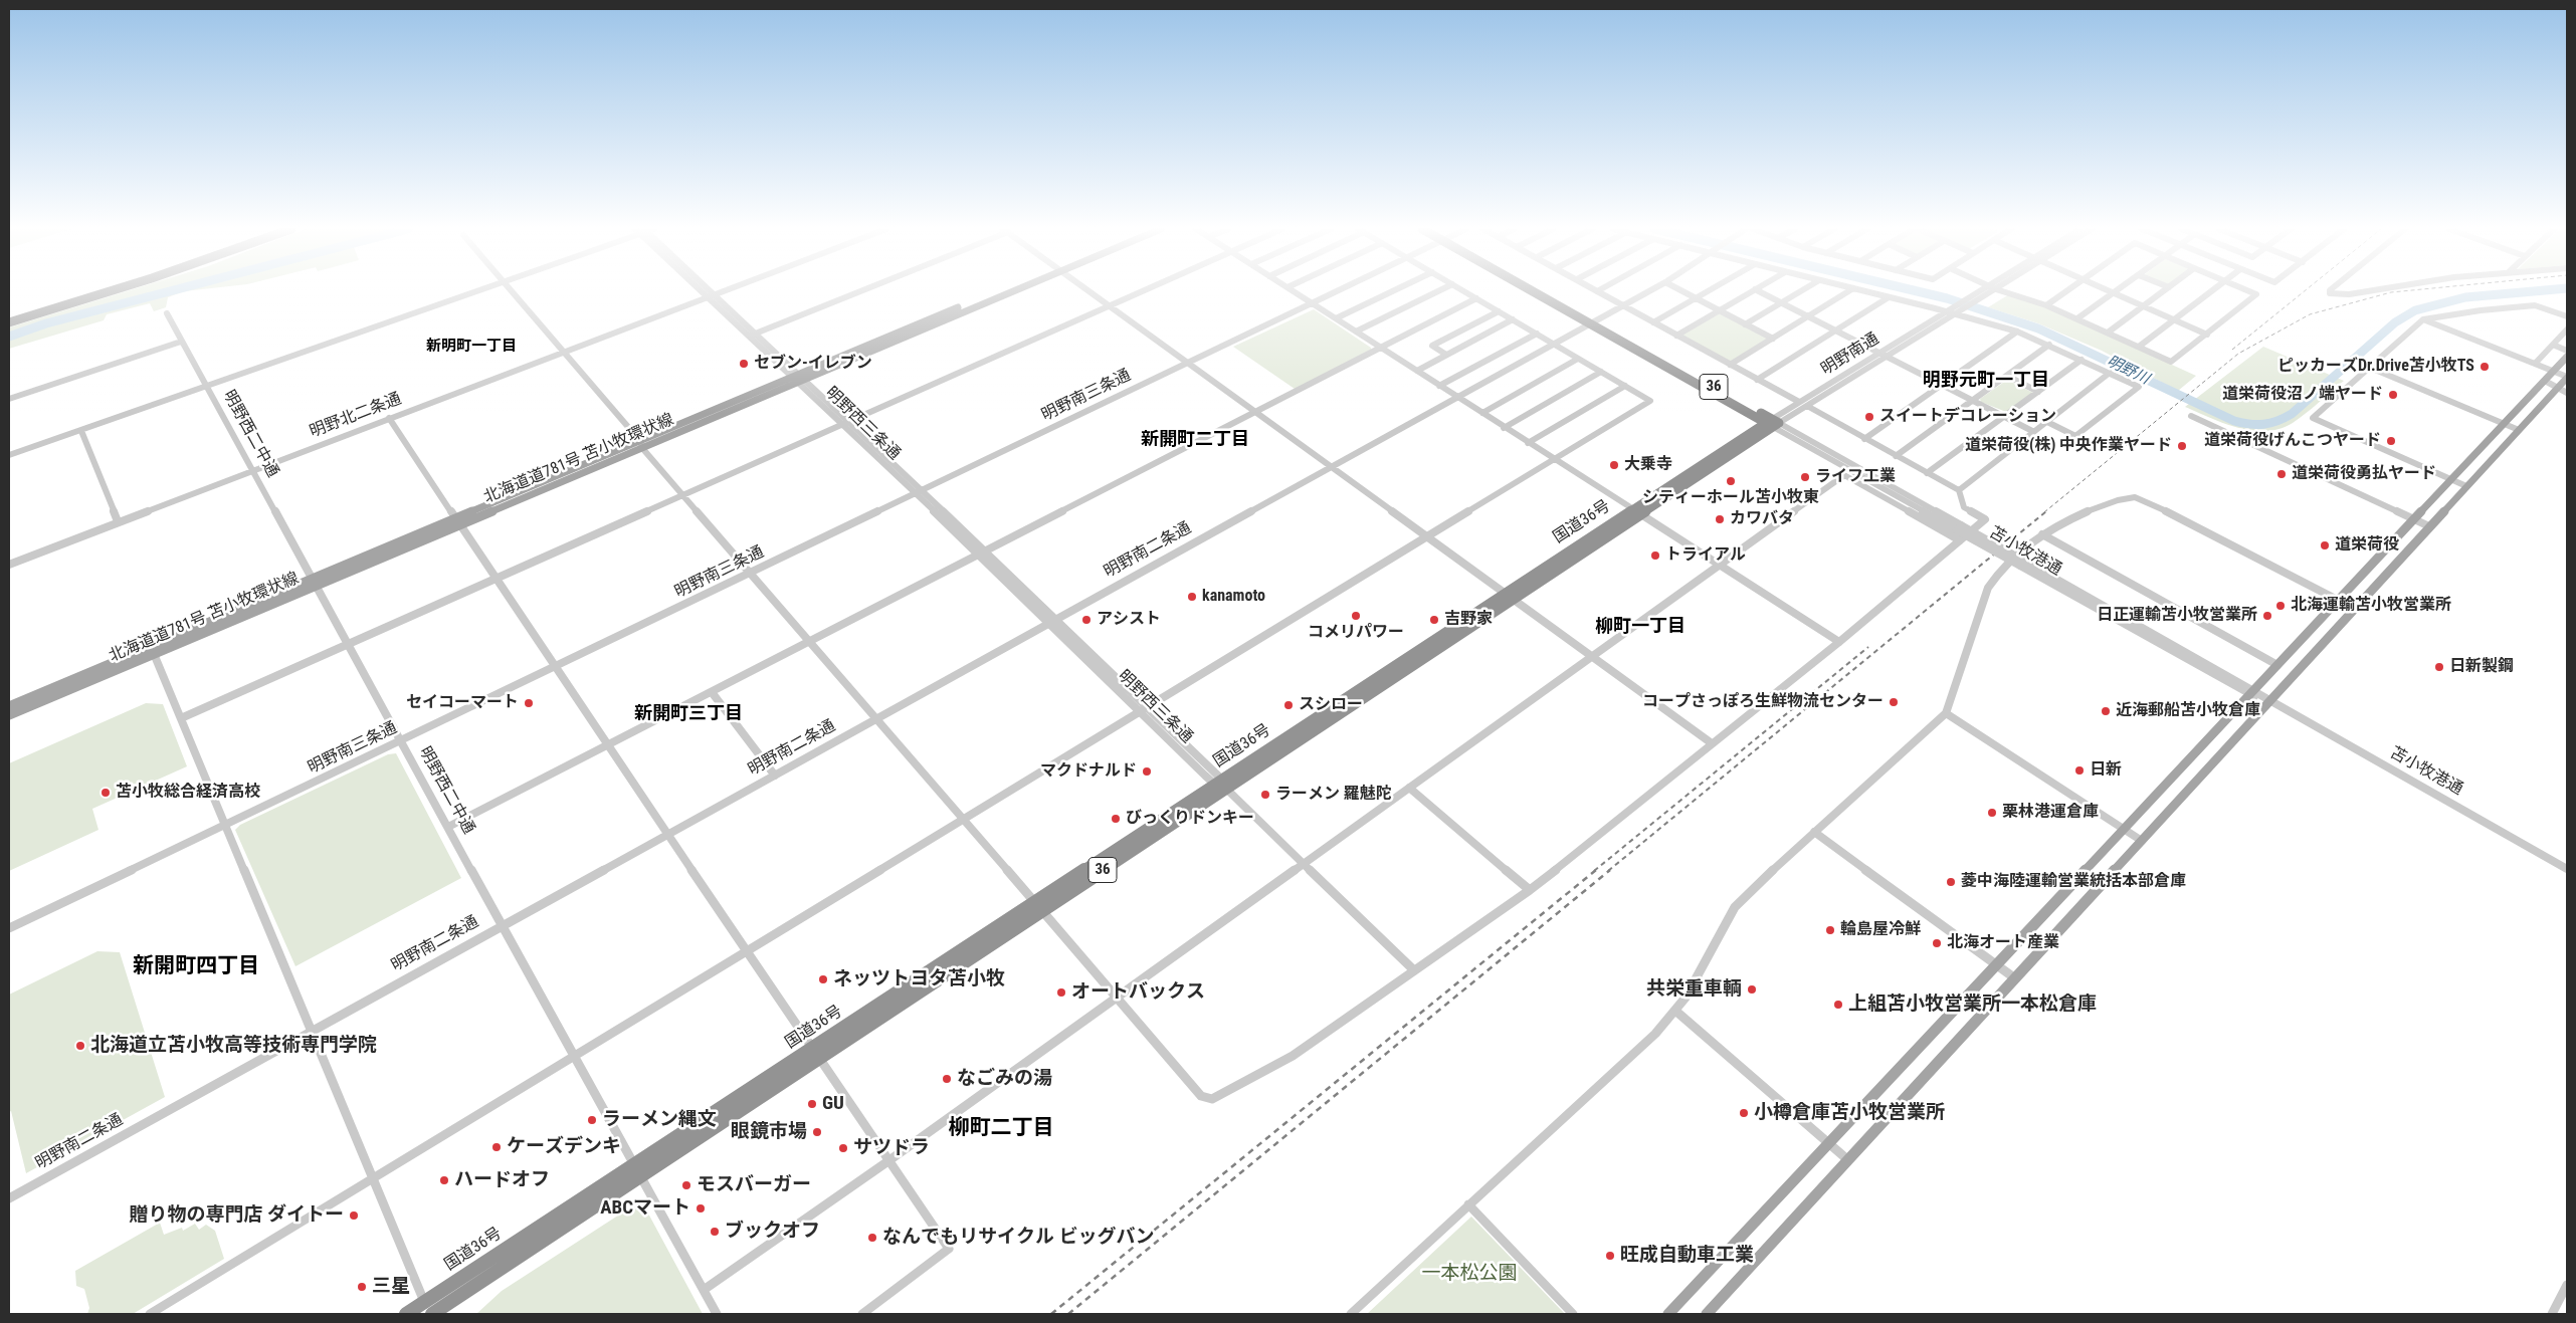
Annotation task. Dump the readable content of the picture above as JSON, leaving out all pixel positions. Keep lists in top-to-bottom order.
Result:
{
  "streets": {
    "highway": ["36", "国道36号"],
    "main road": ["北海道道781号 苫小牧環状線"],
    "street": [
      "明野南通",
      "明野南三条通",
      "明野北二条通",
      "明野西三条通",
      "明野西二中通",
      "明野南二条通",
      "苫小牧港通"
    ]
  },
  "crossings": [
    ["明野南通", "36"],
    ["明野南通", "国道36号"],
    ["明野南通", "苫小牧港通"],
    ["36", "国道36号"],
    ["36", "明野南二条通"],
    ["36", "苫小牧港通"],
    ["明野南三条通", "明野西三条通"],
    ["明野南三条通", "明野西二中通"],
    ["明野北二条通", "明野西三条通"],
    ["明野北二条通", "明野西二中通"],
    ["明野西三条通", "北海道道781号 苫小牧環状線"],
    ["明野西三条通", "国道36号"],
    ["明野西三条通", "明野南二条通"],
    ["明野西二中通", "北海道道781号 苫小牧環状線"],
    ["明野西二中通", "国道36号"],
    ["明野西二中通", "明野南二条通"],
    ["国道36号", "苫小牧港通"]
  ],
  "districts": [
    "新明町一丁目",
    "明野元町一丁目",
    "新開町二丁目",
    "柳町一丁目",
    "新開町三丁目",
    "新開町四丁目",
    "柳町二丁目"
  ],
  "water": ["明野川"],
  "parks": ["一本松公園"],
  "places": [
    "セブン-イレブン",
    "ピッカーズDr.Drive苫小牧TS",
    "道栄荷役沼ノ端ヤード",
    "スイートデコレーション",
    "道栄荷役げんこつヤード",
    "道栄荷役(株) 中央作業ヤード",
    "大乗寺",
    "道栄荷役勇払ヤード",
    "ライフ工業",
    "シティーホール苫小牧東",
    "カワバタ",
    "道栄荷役",
    "トライアル",
    "kanamoto",
    "北海運輸苫小牧営業所",
    "コメリパワー",
    "日正運輸苫小牧営業所",
    "アシスト",
    "吉野家",
    "日新製鋼",
    "コープさっぽろ生鮮物流センター",
    "セイコーマート",
    "スシロー",
    "近海郵船苫小牧倉庫",
    "日新",
    "マクドナルド",
    "苫小牧総合経済高校",
    "ラーメン 羅魅陀",
    "栗林港運倉庫",
    "びっくりドンキー",
    "菱中海陸運輸営業統括本部倉庫",
    "輪島屋冷鮮",
    "北海オート産業",
    "ネッツトヨタ苫小牧",
    "共栄重車輌",
    "オートバックス",
    "上組苫小牧営業所一本松倉庫",
    "北海道立苫小牧高等技術専門学院",
    "なごみの湯",
    "GU",
    "小樽倉庫苫小牧営業所",
    "ラーメン縄文",
    "眼鏡市場",
    "ケーズデンキ",
    "サツドラ",
    "ハードオフ",
    "モスバーガー",
    "ABCマート",
    "贈り物の専門店 ダイトー",
    "ブックオフ",
    "なんでもリサイクル ビッグバン",
    "旺成自動車工業",
    "三星"
  ]
}
